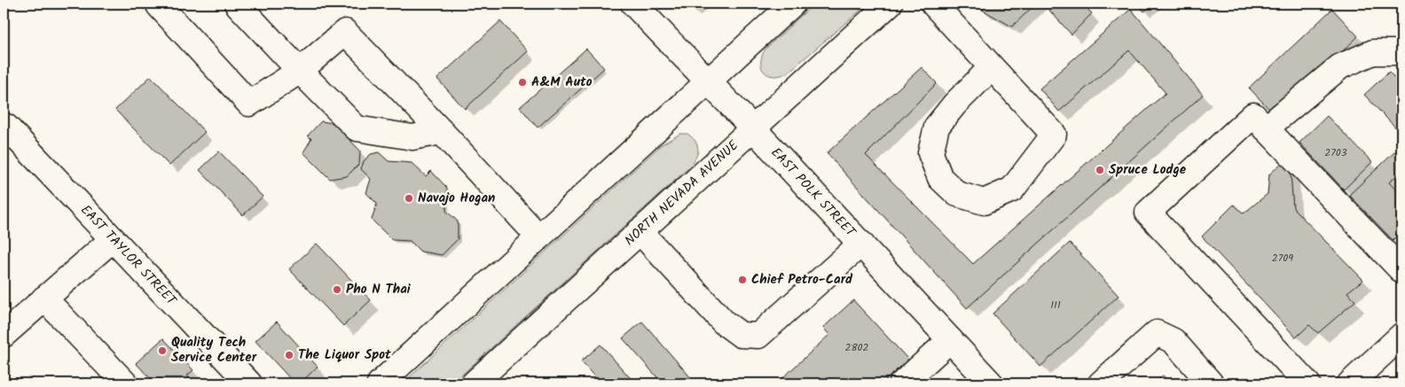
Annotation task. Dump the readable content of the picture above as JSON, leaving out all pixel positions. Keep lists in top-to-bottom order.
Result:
{
  "streets": {
    "main road": ["EAST POLK STREET", "NORTH NEVADA AVENUE", "EAST TAYLOR STREET"]
  },
  "crossings": [
    ["EAST POLK STREET", "NORTH NEVADA AVENUE"]
  ],
  "places": [
    "A&M Auto",
    "Spruce Lodge",
    "Navajo Hogan",
    "Chief Petro-Card",
    "Pho N Thai",
    "Quality Tech Service Center",
    "The Liquor Spot"
  ],
  "house_numbers": [
    "2703",
    "2709",
    "111",
    "2802"
  ]
}
